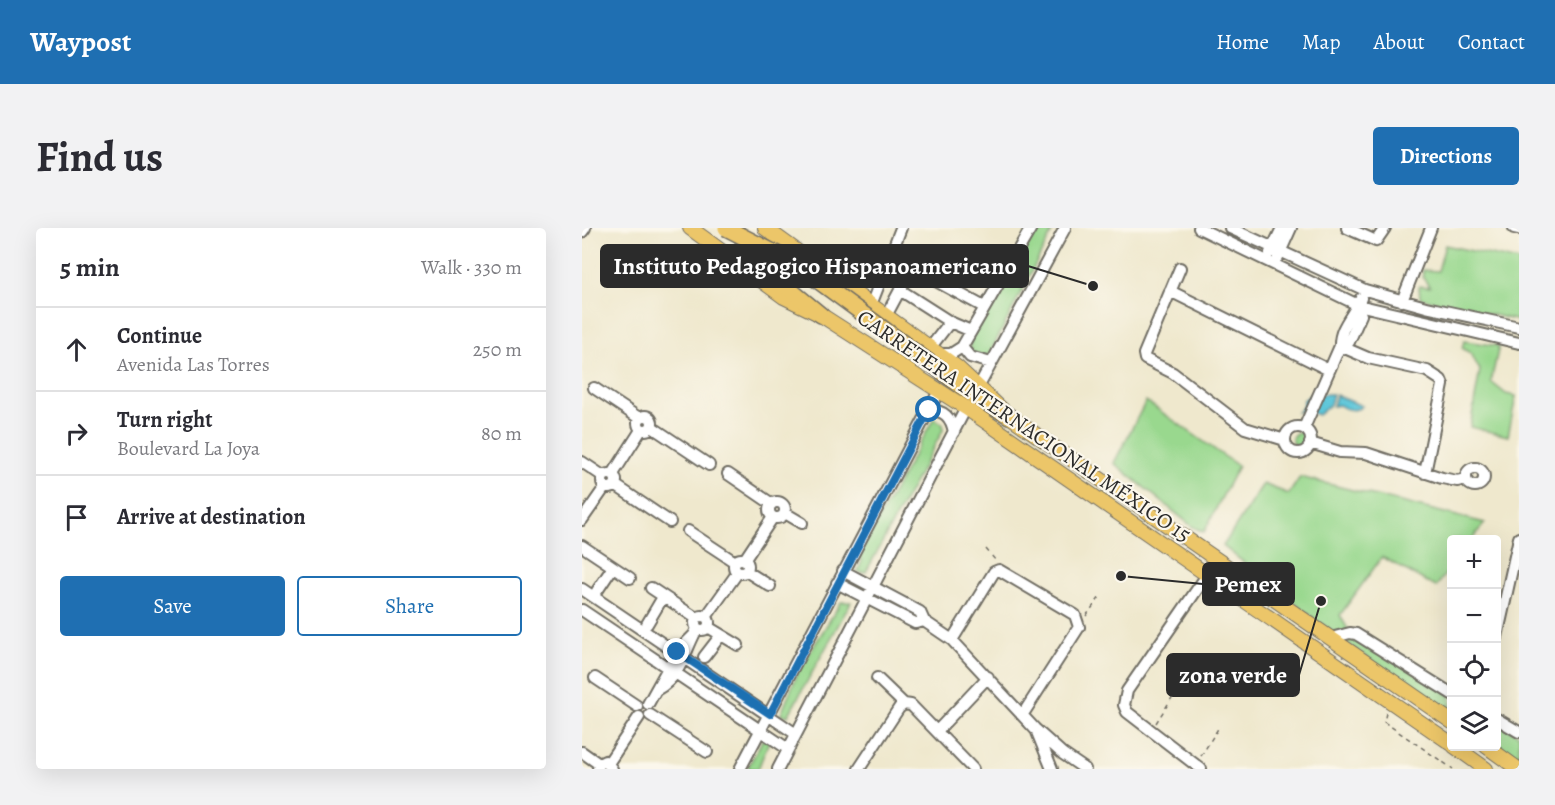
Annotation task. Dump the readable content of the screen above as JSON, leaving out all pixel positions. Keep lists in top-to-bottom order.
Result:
{
  "streets": {
    "main road": ["CARRETERA INTERNACIONAL MÉXICO 15"]
  },
  "places": ["Instituto Pedagogico Hispanoamericano", "Pemex", "zona verde"],
  "page": {
    "header": "Waypost",
    "nav": [
      "Home",
      "Map",
      "About",
      "Contact"
    ],
    "buttons": [
      "Directions",
      ["Save", "Share"]
    ],
    "title": "Find us",
    "heading": ["5 min", "Walk · 330 m"],
    "list": [
      ["Continue", "Avenida Las Torres", "250 m"],
      ["Turn right", "Boulevard La Joya", "80 m"],
      "Arrive at destination"
    ],
    "map_buttons": ["+", "−"]
  }
}
